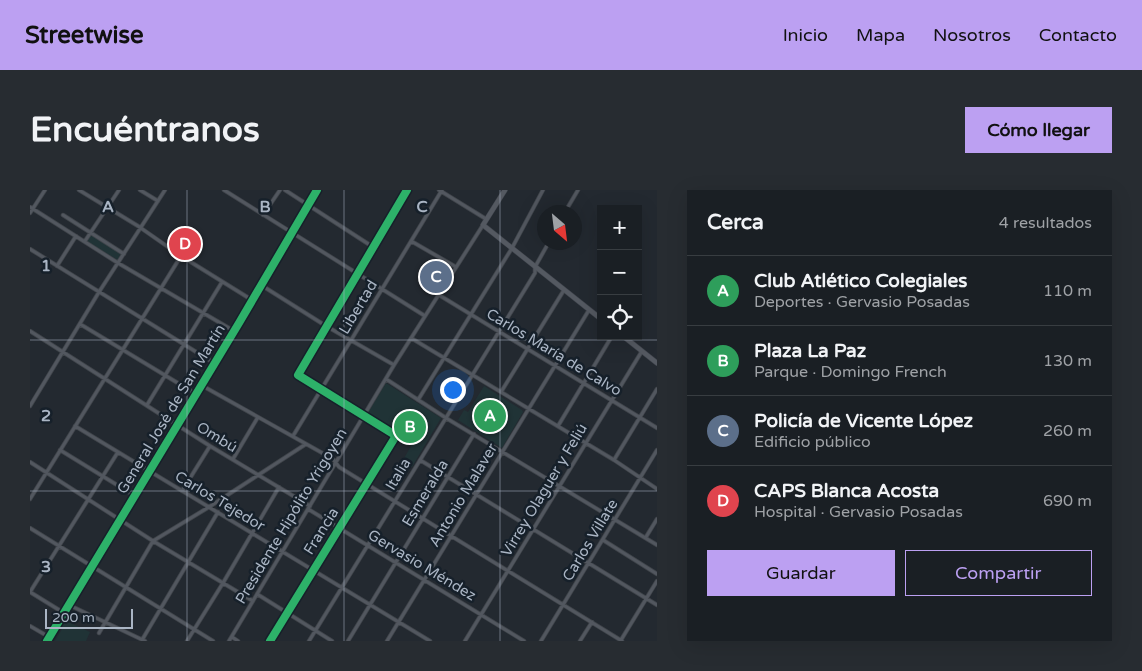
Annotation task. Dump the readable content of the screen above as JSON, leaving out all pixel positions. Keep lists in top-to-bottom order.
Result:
{
  "streets": {
    "street": [
      "Libertad",
      "Carlos María de Calvo",
      "General José de San Martín",
      "Ombú",
      "Italia",
      "Virrey Olaguer y Feliú",
      "Esmeralda",
      "Antonio Malaver",
      "Carlos Tejedor",
      "Presidente Hipólito Yrigoyen",
      "Francia",
      "Carlos Villate",
      "Gervasio Méndez"
    ]
  },
  "crossings": [
    ["Carlos María de Calvo", "Italia"],
    ["Carlos María de Calvo", "Virrey Olaguer y Feliú"],
    ["Carlos María de Calvo", "Antonio Malaver"],
    ["Carlos María de Calvo", "Presidente Hipólito Yrigoyen"],
    ["General José de San Martín", "Ombú"],
    ["General José de San Martín", "Carlos Tejedor"],
    ["Ombú", "Presidente Hipólito Yrigoyen"],
    ["Ombú", "Gervasio Méndez"],
    ["Italia", "Carlos Tejedor"],
    ["Italia", "Gervasio Méndez"],
    ["Virrey Olaguer y Feliú", "Gervasio Méndez"],
    ["Esmeralda", "Carlos Tejedor"],
    ["Esmeralda", "Gervasio Méndez"],
    ["Antonio Malaver", "Carlos Tejedor"],
    ["Antonio Malaver", "Gervasio Méndez"],
    ["Carlos Tejedor", "Presidente Hipólito Yrigoyen"],
    ["Carlos Tejedor", "Francia"],
    ["Presidente Hipólito Yrigoyen", "Francia"],
    ["Presidente Hipólito Yrigoyen", "Gervasio Méndez"],
    ["Francia", "Gervasio Méndez"]
  ],
  "scale_bar": "200 m",
  "north": "bottom right",
  "page": {
    "header": "Streetwise",
    "nav": [
      "Inicio",
      "Mapa",
      "Nosotros",
      "Contacto"
    ],
    "buttons": [
      "Cómo llegar",
      ["Guardar", "Compartir"]
    ],
    "title": "Encuéntranos",
    "heading": ["Cerca", "4 resultados"],
    "map_buttons": ["+", "−"],
    "pins": [
      "D",
      "C",
      "A",
      "B"
    ],
    "list": [
      {
        "mark": "A",
        "name": "Club Atlético Colegiales",
        "note": "Deportes · Gervasio Posadas",
        "value": "110 m"
      },
      {
        "mark": "B",
        "name": "Plaza La Paz",
        "note": "Parque · Domingo French",
        "value": "130 m"
      },
      {
        "mark": "C",
        "name": "Policía de Vicente López",
        "note": "Edificio público",
        "value": "260 m"
      },
      {
        "mark": "D",
        "name": "CAPS Blanca Acosta",
        "note": "Hospital · Gervasio Posadas",
        "value": "690 m"
      }
    ],
    "scale": "200 m"
  },
  "grid": {
    "columns": ["A", "B", "C"],
    "rows": ["1", "2", "3"]
  }
}
